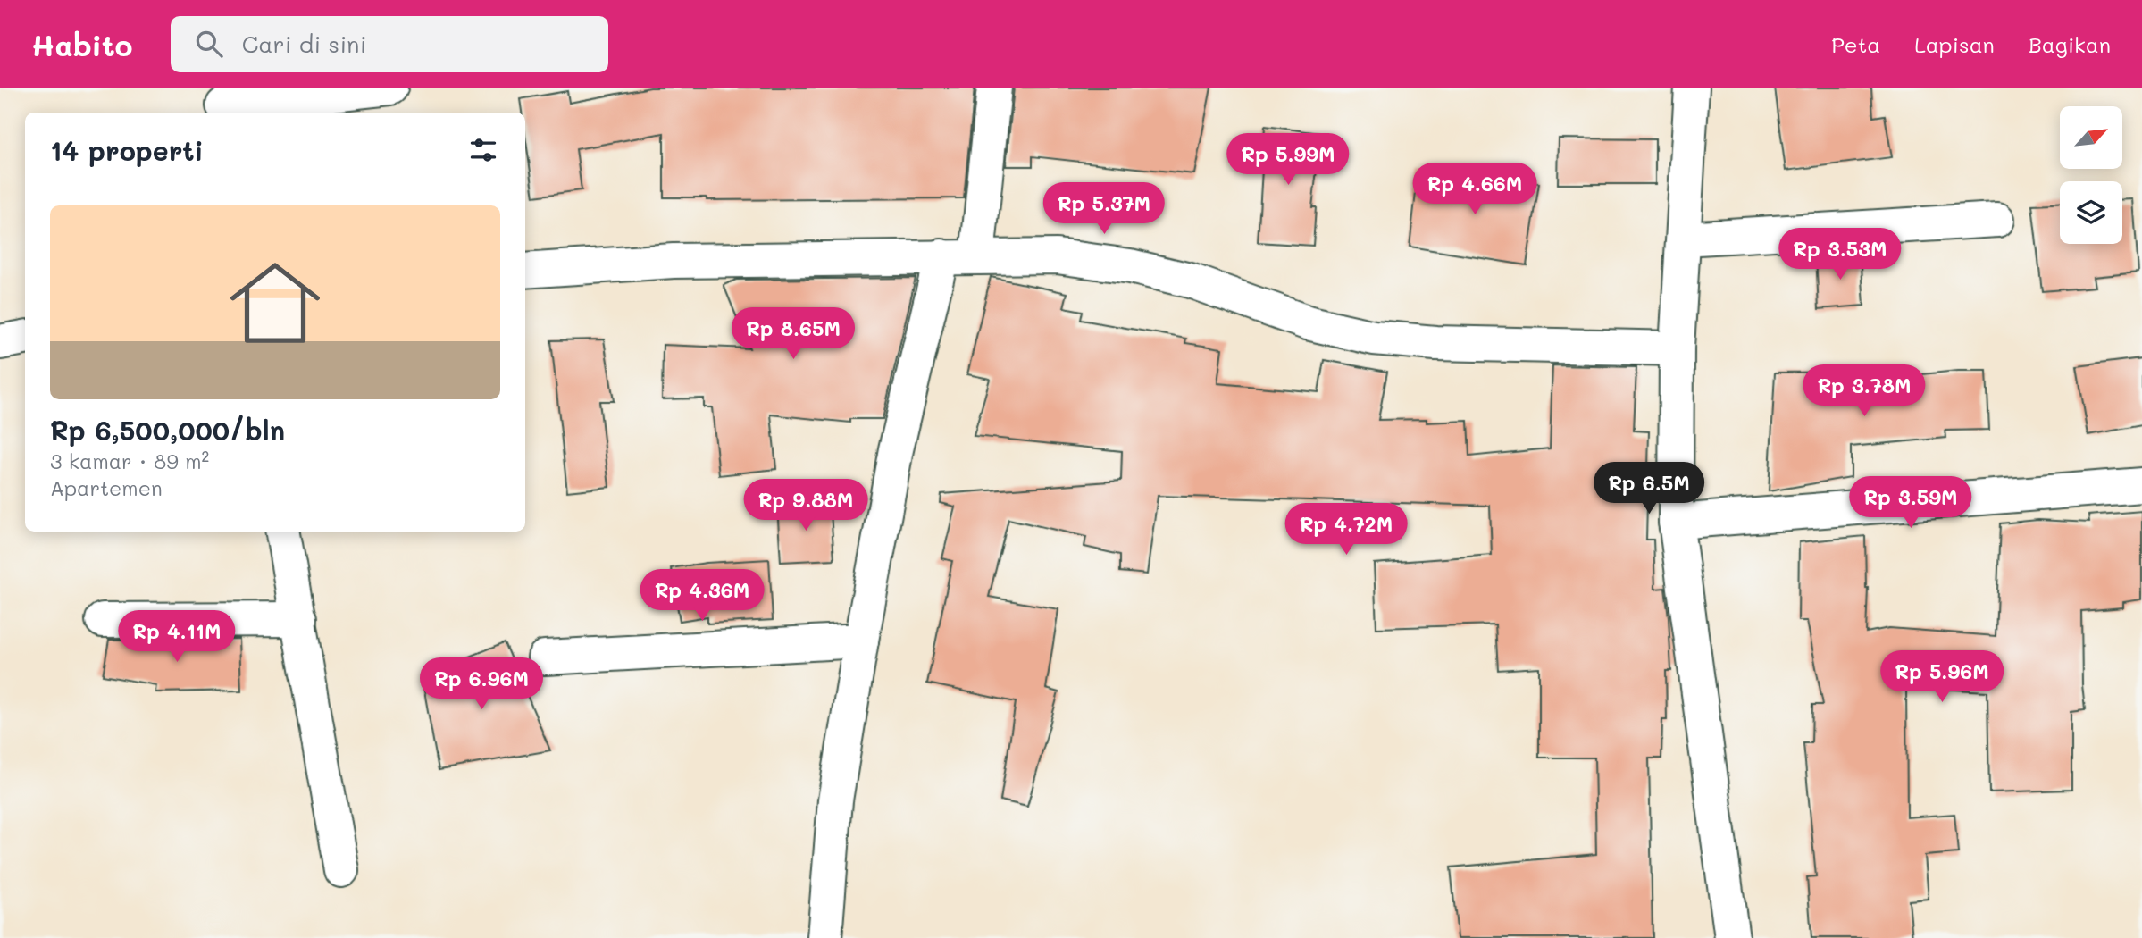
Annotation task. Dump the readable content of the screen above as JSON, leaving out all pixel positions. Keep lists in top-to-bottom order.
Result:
{
  "north": "top right",
  "page": {
    "header": "Habito",
    "search": "Cari di sini",
    "nav": ["Peta", "Lapisan", "Bagikan"],
    "heading": "14 properti",
    "price": [
      "Rp 5.99M",
      "Rp 4.66M",
      "Rp 5.37M",
      "Rp 3.53M",
      "Rp 8.65M",
      "Rp 3.78M",
      "Rp 6.5M",
      "Rp 3.59M",
      "Rp 9.88M",
      "Rp 4.72M",
      "Rp 4.36M",
      "Rp 4.11M",
      "Rp 5.96M",
      "Rp 6.96M"
    ],
    "list": [
      {
        "name": "Rp 6,500,000/bln",
        "note": "3 kamar · 89 m² · Apartemen"
      }
    ]
  }
}
